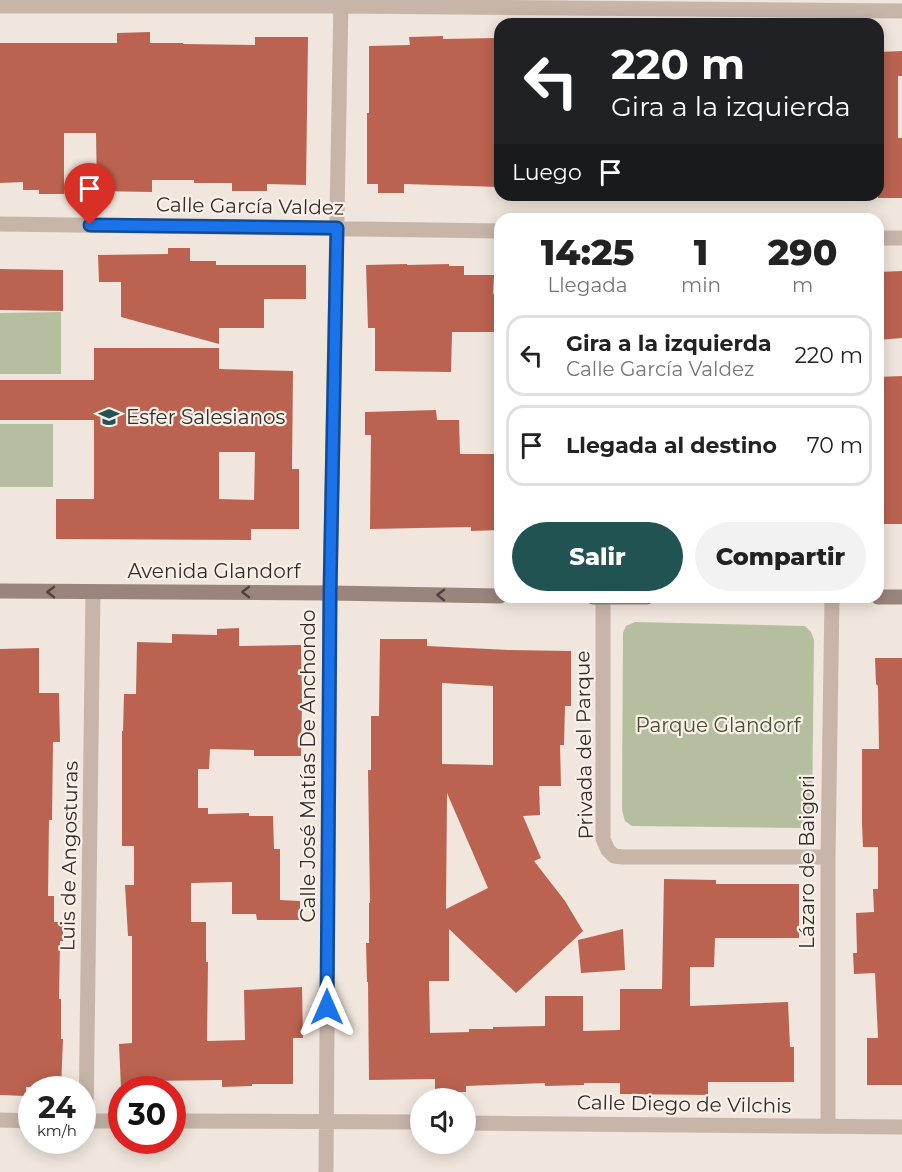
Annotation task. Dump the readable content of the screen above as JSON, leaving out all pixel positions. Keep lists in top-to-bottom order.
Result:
{
  "streets": {
    "main road": ["Avenida Glandorf"],
    "street": [
      "Calle García Valdez",
      "Privada del Parque",
      "Calle José Matías De Anchondo",
      "Luis de Angosturas",
      "Lázaro de Baigori",
      "Calle Diego de Vilchis"
    ]
  },
  "crossings": [
    ["Calle García Valdez", "Calle José Matías De Anchondo"],
    ["Avenida Glandorf", "Calle José Matías De Anchondo"],
    ["Avenida Glandorf", "Luis de Angosturas"],
    ["Privada del Parque", "Lázaro de Baigori"],
    ["Lázaro de Baigori", "Calle Diego de Vilchis"]
  ],
  "one_way": ["Avenida Glandorf"],
  "parks": ["Parque Glandorf"],
  "places": {
    "school or university": ["Esfer Salesianos"]
  },
  "page": {
    "turn": ["220 m", "Gira a la izquierda"],
    "then": "Luego",
    "eta": [
      "14:25",
      "Llegada",
      "1",
      "min",
      "290",
      "m"
    ],
    "list": [
      {
        "name": "Gira a la izquierda",
        "note": "Calle García Valdez",
        "value": "220 m"
      },
      {
        "name": "Llegada al destino",
        "value": "70 m"
      }
    ],
    "buttons": ["Salir", "Compartir"],
    "speed": "24 km/h",
    "limit": "30"
  }
}
